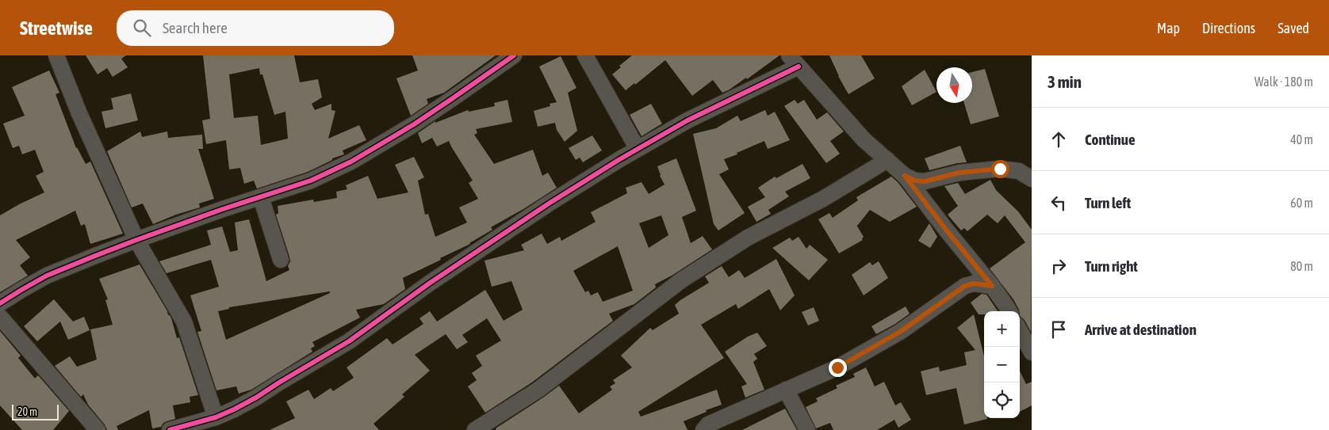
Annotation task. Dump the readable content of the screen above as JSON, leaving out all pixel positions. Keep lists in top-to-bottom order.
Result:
{
  "scale_bar": "20 m",
  "north": "bottom",
  "page": {
    "header": "Streetwise",
    "search": "Search here",
    "nav": ["Map", "Directions", "Saved"],
    "heading": ["3 min", "Walk · 180 m"],
    "list": [
      ["Continue", "40 m"],
      ["Turn left", "60 m"],
      ["Turn right", "80 m"],
      "Arrive at destination"
    ],
    "map_buttons": ["+", "−"],
    "scale": "20 m"
  }
}
